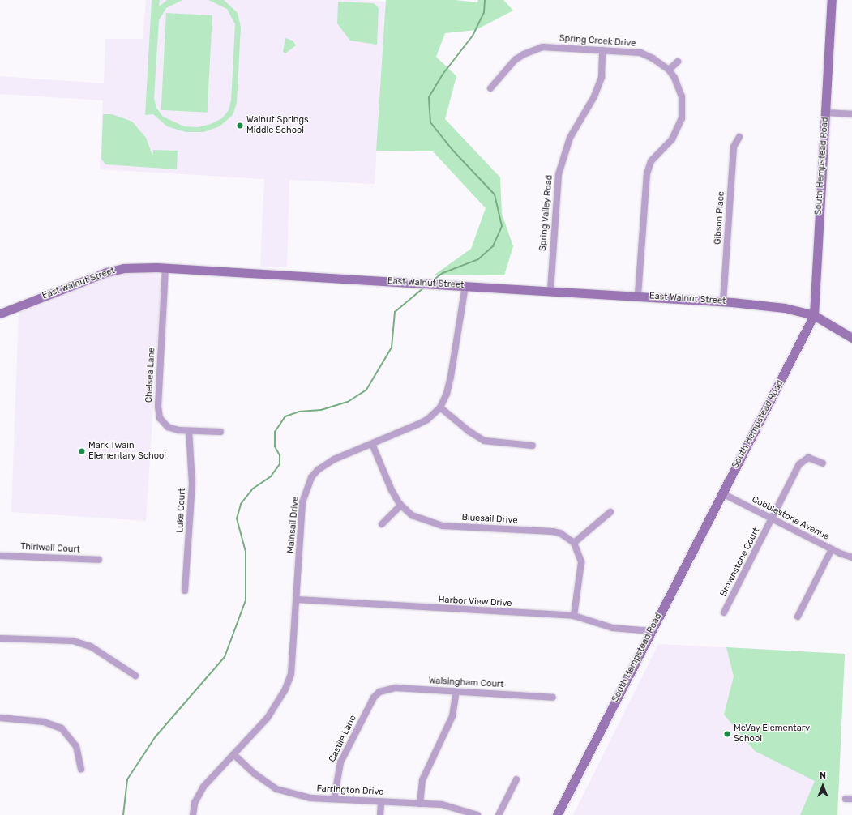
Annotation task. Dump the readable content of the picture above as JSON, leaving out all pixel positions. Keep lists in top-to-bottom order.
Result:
{
  "streets": {
    "street": [
      "Spring Creek Drive",
      "South Hempstead Road",
      "Spring Valley Road",
      "Gibson Place",
      "East Walnut Street",
      "Chelsea Lane",
      "Luke Court",
      "Cobblestone Avenue",
      "Bluesail Drive",
      "Mainsail Drive",
      "Thirlwall Court",
      "Brownstone Court",
      "Harbor View Drive",
      "Walsingham Court",
      "Castile Lane",
      "Farrington Drive"
    ]
  },
  "crossings": [
    ["Spring Creek Drive", "Spring Valley Road"],
    ["Spring Creek Drive", "East Walnut Street"],
    ["South Hempstead Road", "East Walnut Street"],
    ["South Hempstead Road", "Cobblestone Avenue"],
    ["South Hempstead Road", "Harbor View Drive"],
    ["Spring Valley Road", "East Walnut Street"],
    ["Gibson Place", "East Walnut Street"],
    ["East Walnut Street", "Chelsea Lane"],
    ["East Walnut Street", "Mainsail Drive"],
    ["Chelsea Lane", "Luke Court"],
    ["Cobblestone Avenue", "Brownstone Court"],
    ["Bluesail Drive", "Mainsail Drive"],
    ["Mainsail Drive", "Harbor View Drive"],
    ["Mainsail Drive", "Farrington Drive"],
    ["Walsingham Court", "Castile Lane"],
    ["Castile Lane", "Farrington Drive"]
  ],
  "places": ["Walnut Springs Middle School", "Mark Twain Elementary School", "McVay Elementary School"],
  "north": "top"
}
